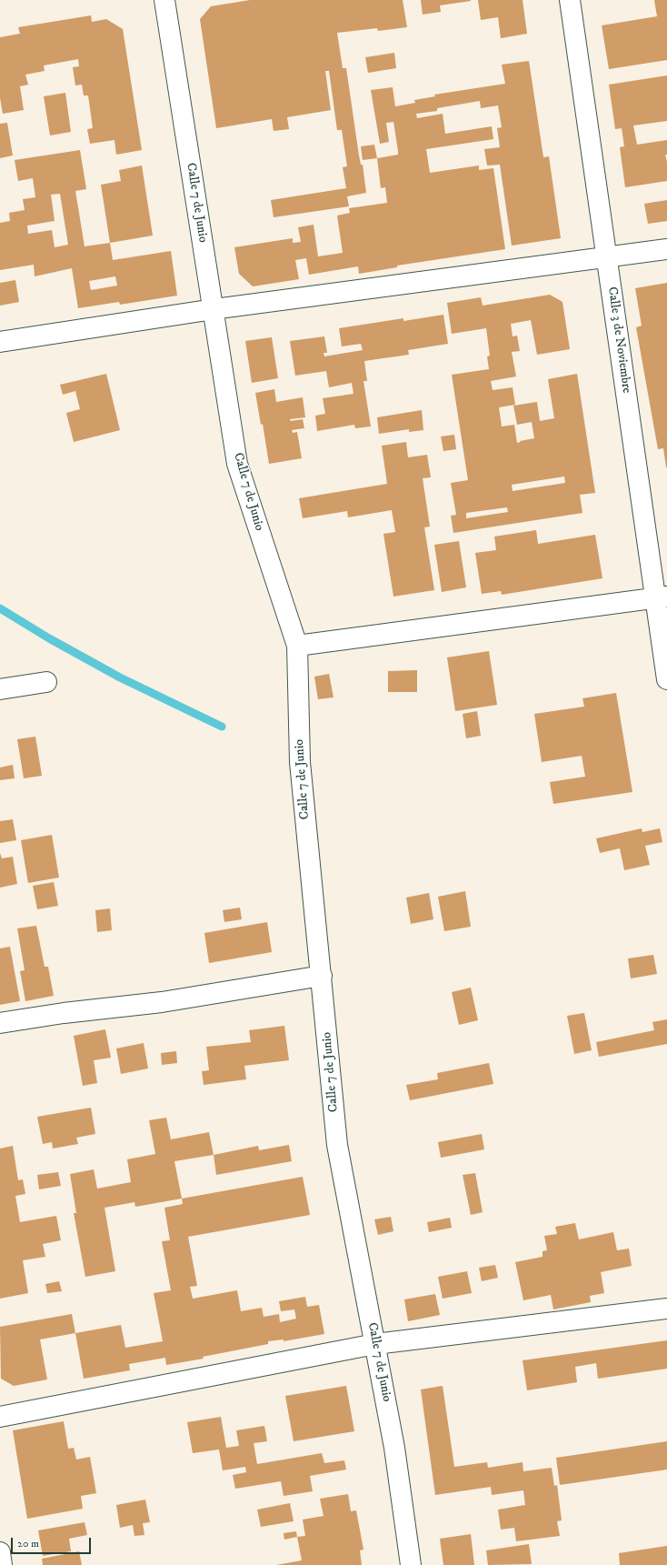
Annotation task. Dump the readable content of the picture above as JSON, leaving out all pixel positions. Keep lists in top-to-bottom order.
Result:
{
  "streets": {
    "street": ["Calle 7 de Junio", "Calle 3 de Noviembre"]
  },
  "scale_bar": "20 m"
}
